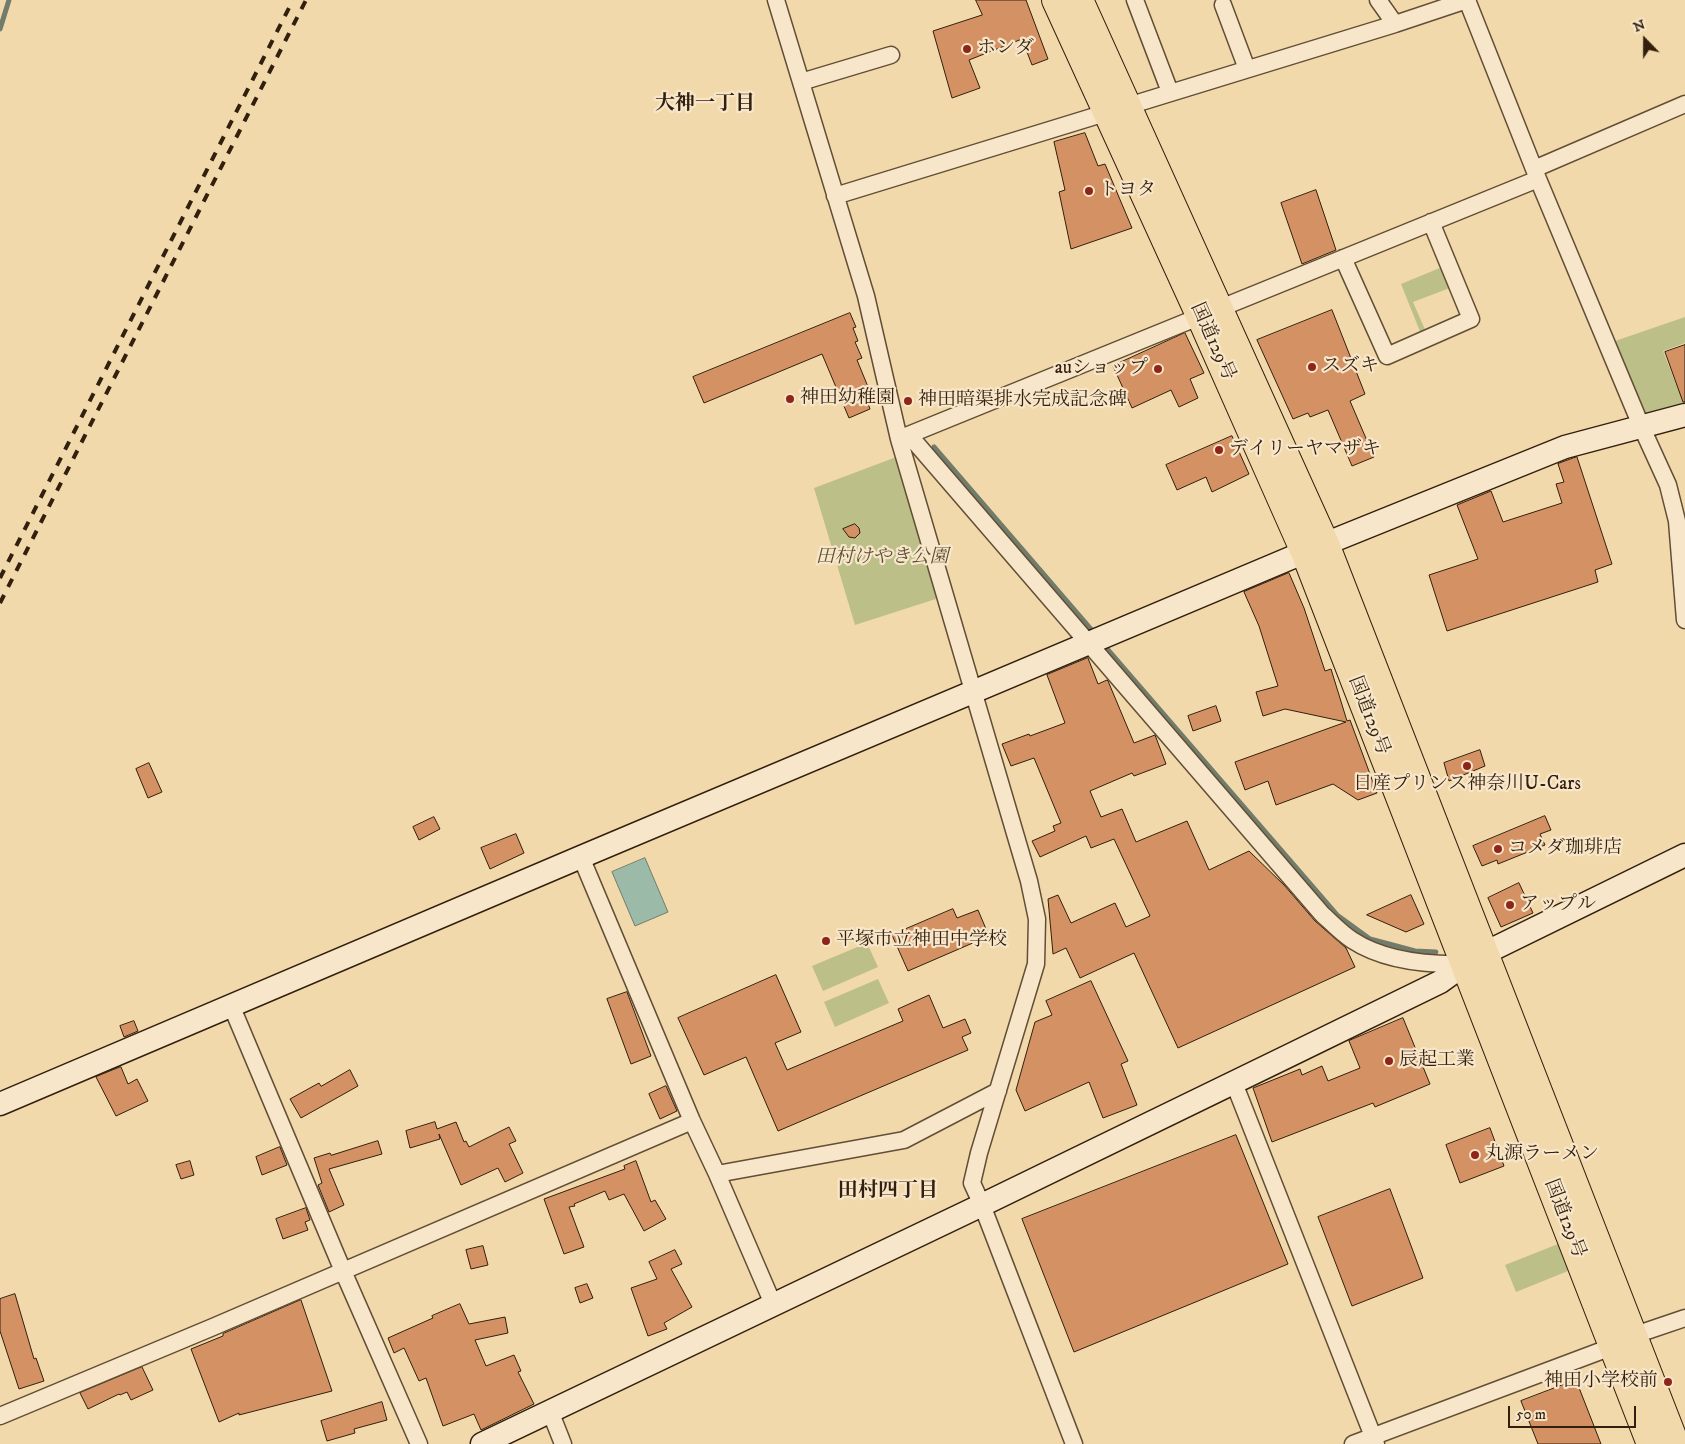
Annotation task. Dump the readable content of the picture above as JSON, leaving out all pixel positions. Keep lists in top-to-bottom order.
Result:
{
  "streets": {
    "highway": ["国道129号"]
  },
  "districts": ["大神一丁目", "田村四丁目"],
  "parks": ["田村けやき公園"],
  "places": [
    "ホンダ",
    "トヨタ",
    "スズキ",
    "auショップ",
    "神田幼稚園",
    "神田暗渠排水完成記念碑",
    "デイリーヤマザキ",
    "日産プリンス神奈川U-Cars",
    "コメダ珈琲店",
    "アップル",
    "平塚市立神田中学校",
    "辰起工業",
    "丸源ラーメン",
    "神田小学校前"
  ],
  "scale_bar": "50 m",
  "north": "top"
}
